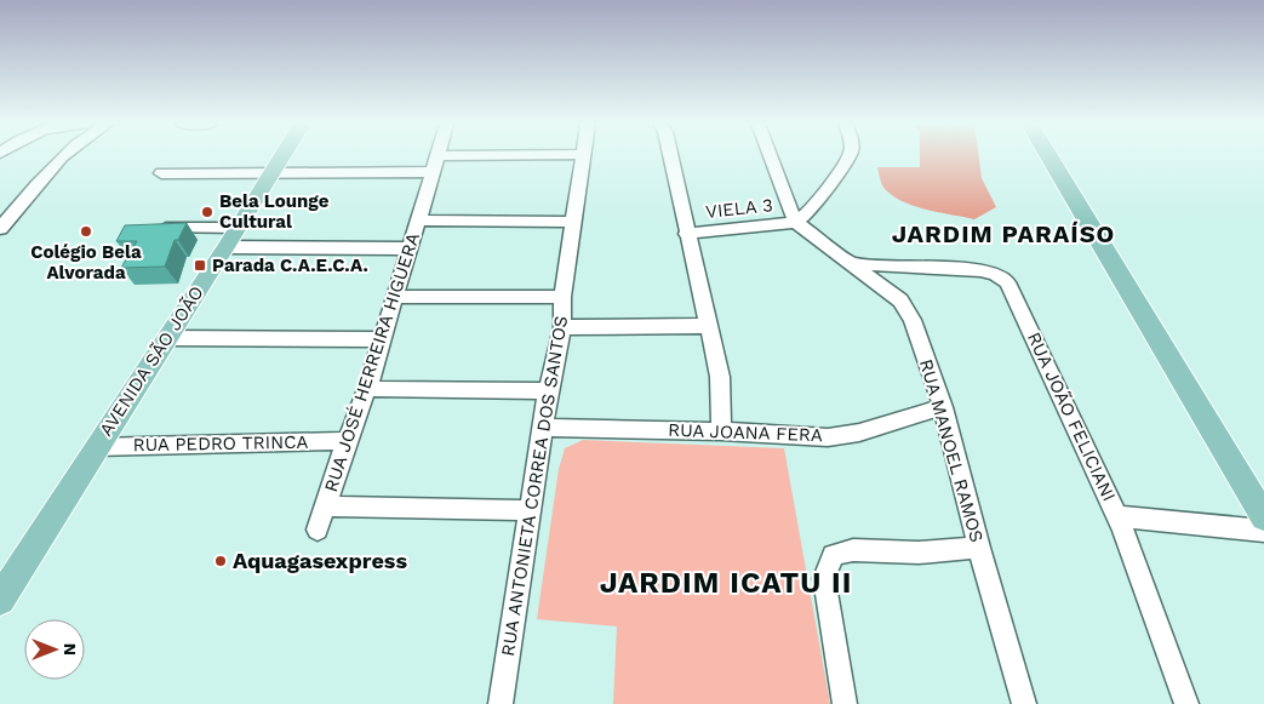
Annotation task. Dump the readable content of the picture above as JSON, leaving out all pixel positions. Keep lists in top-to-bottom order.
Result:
{
  "streets": {
    "main road": ["AVENIDA SÃO JOÃO"],
    "street": [
      "VIELA 3",
      "RUA JOSÉ HERREIRA HIGUERA",
      "RUA JOÃO FELICIANI",
      "RUA JOANA FERA",
      "RUA PEDRO TRINCA",
      "RUA MANOEL RAMOS",
      "RUA ANTONIETA CORREA DOS SANTOS"
    ]
  },
  "crossings": [
    ["VIELA 3", "RUA MANOEL RAMOS"],
    ["AVENIDA SÃO JOÃO", "RUA PEDRO TRINCA"],
    ["RUA JOSÉ HERREIRA HIGUERA", "RUA PEDRO TRINCA"],
    ["RUA JOÃO FELICIANI", "RUA MANOEL RAMOS"],
    ["RUA JOANA FERA", "RUA MANOEL RAMOS"],
    ["RUA JOANA FERA", "RUA ANTONIETA CORREA DOS SANTOS"]
  ],
  "districts": ["JARDIM PARAÍSO", "JARDIM ICATU II"],
  "places": {
    "other": ["Bela Lounge Cultural", "Colégio Bela Alvorada", "Aquagasexpress"],
    "transit": ["Parada C.A.E.C.A."]
  },
  "north": "right"
}
